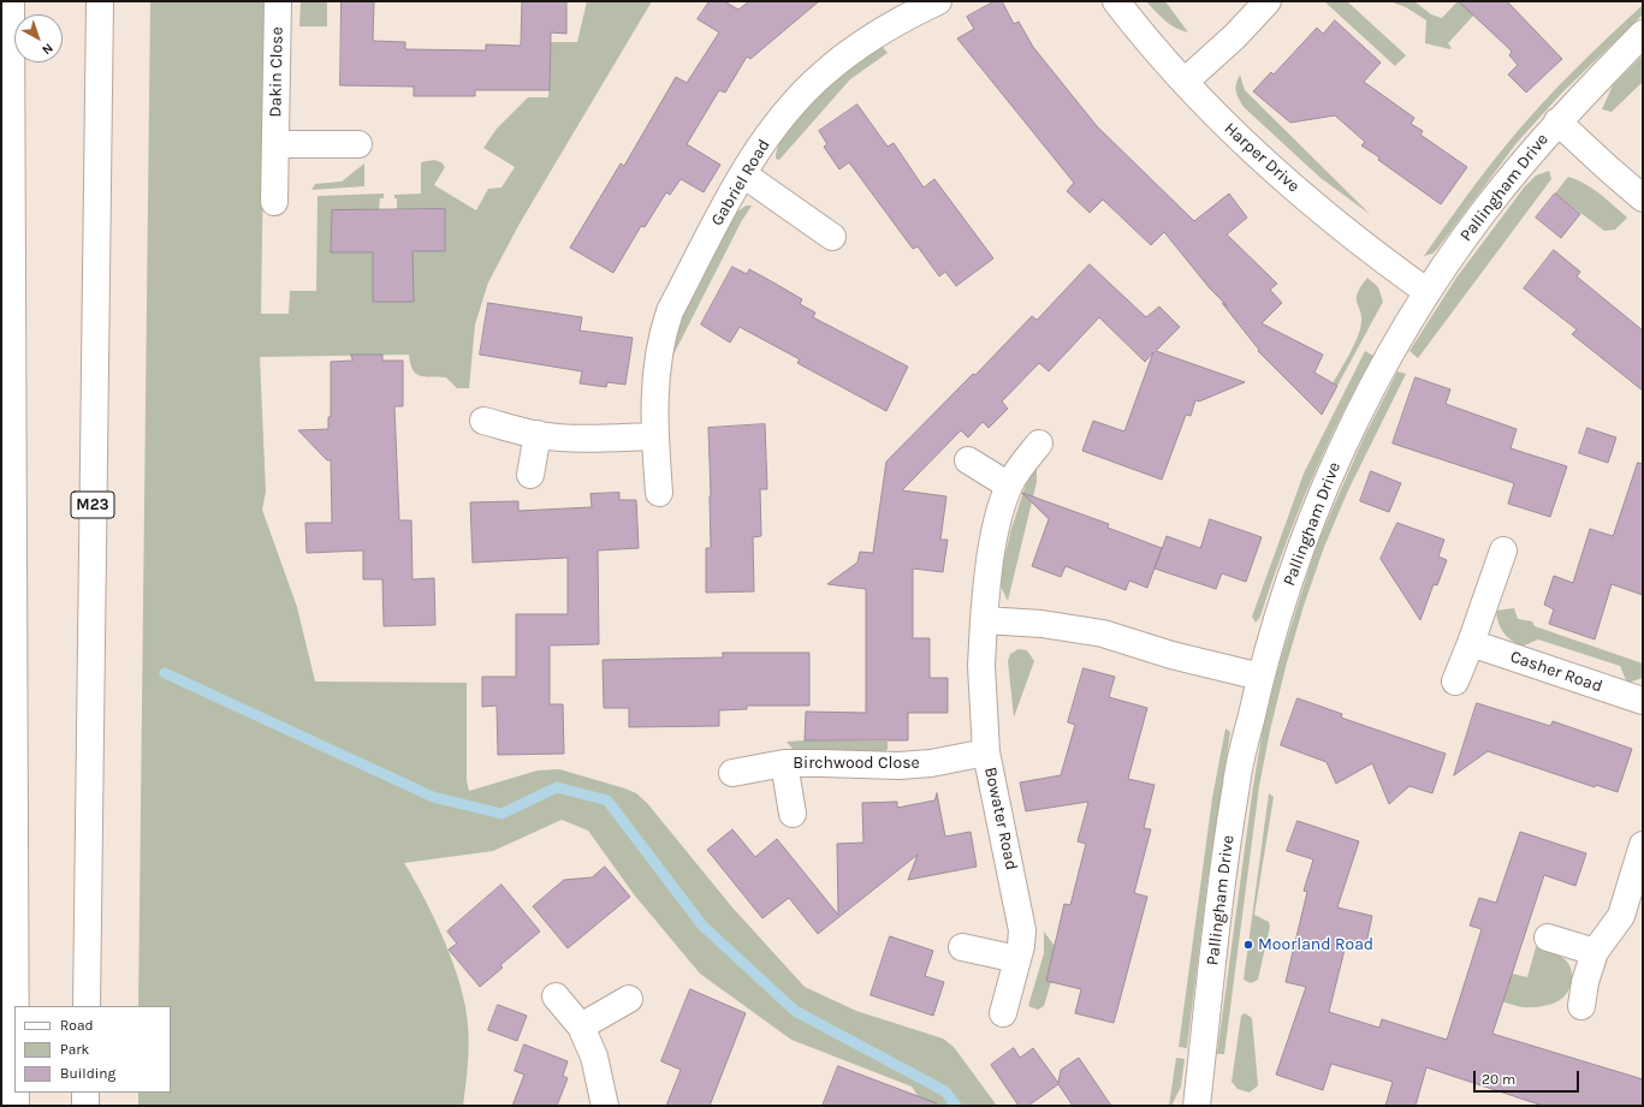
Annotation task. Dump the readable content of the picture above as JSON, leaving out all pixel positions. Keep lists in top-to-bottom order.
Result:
{
  "streets": {
    "main road": [
      "Dakin Close",
      "Harper Drive",
      "Gabriel Road",
      "Pallingham Drive",
      "M23",
      "Casher Road",
      "Birchwood Close",
      "Bowater Road"
    ]
  },
  "crossings": [
    ["Harper Drive", "Pallingham Drive"],
    ["Birchwood Close", "Bowater Road"]
  ],
  "places": ["Moorland Road"],
  "legend": ["Road", "Park", "Building"],
  "scale_bar": "20 m",
  "north": "bottom right"
}
